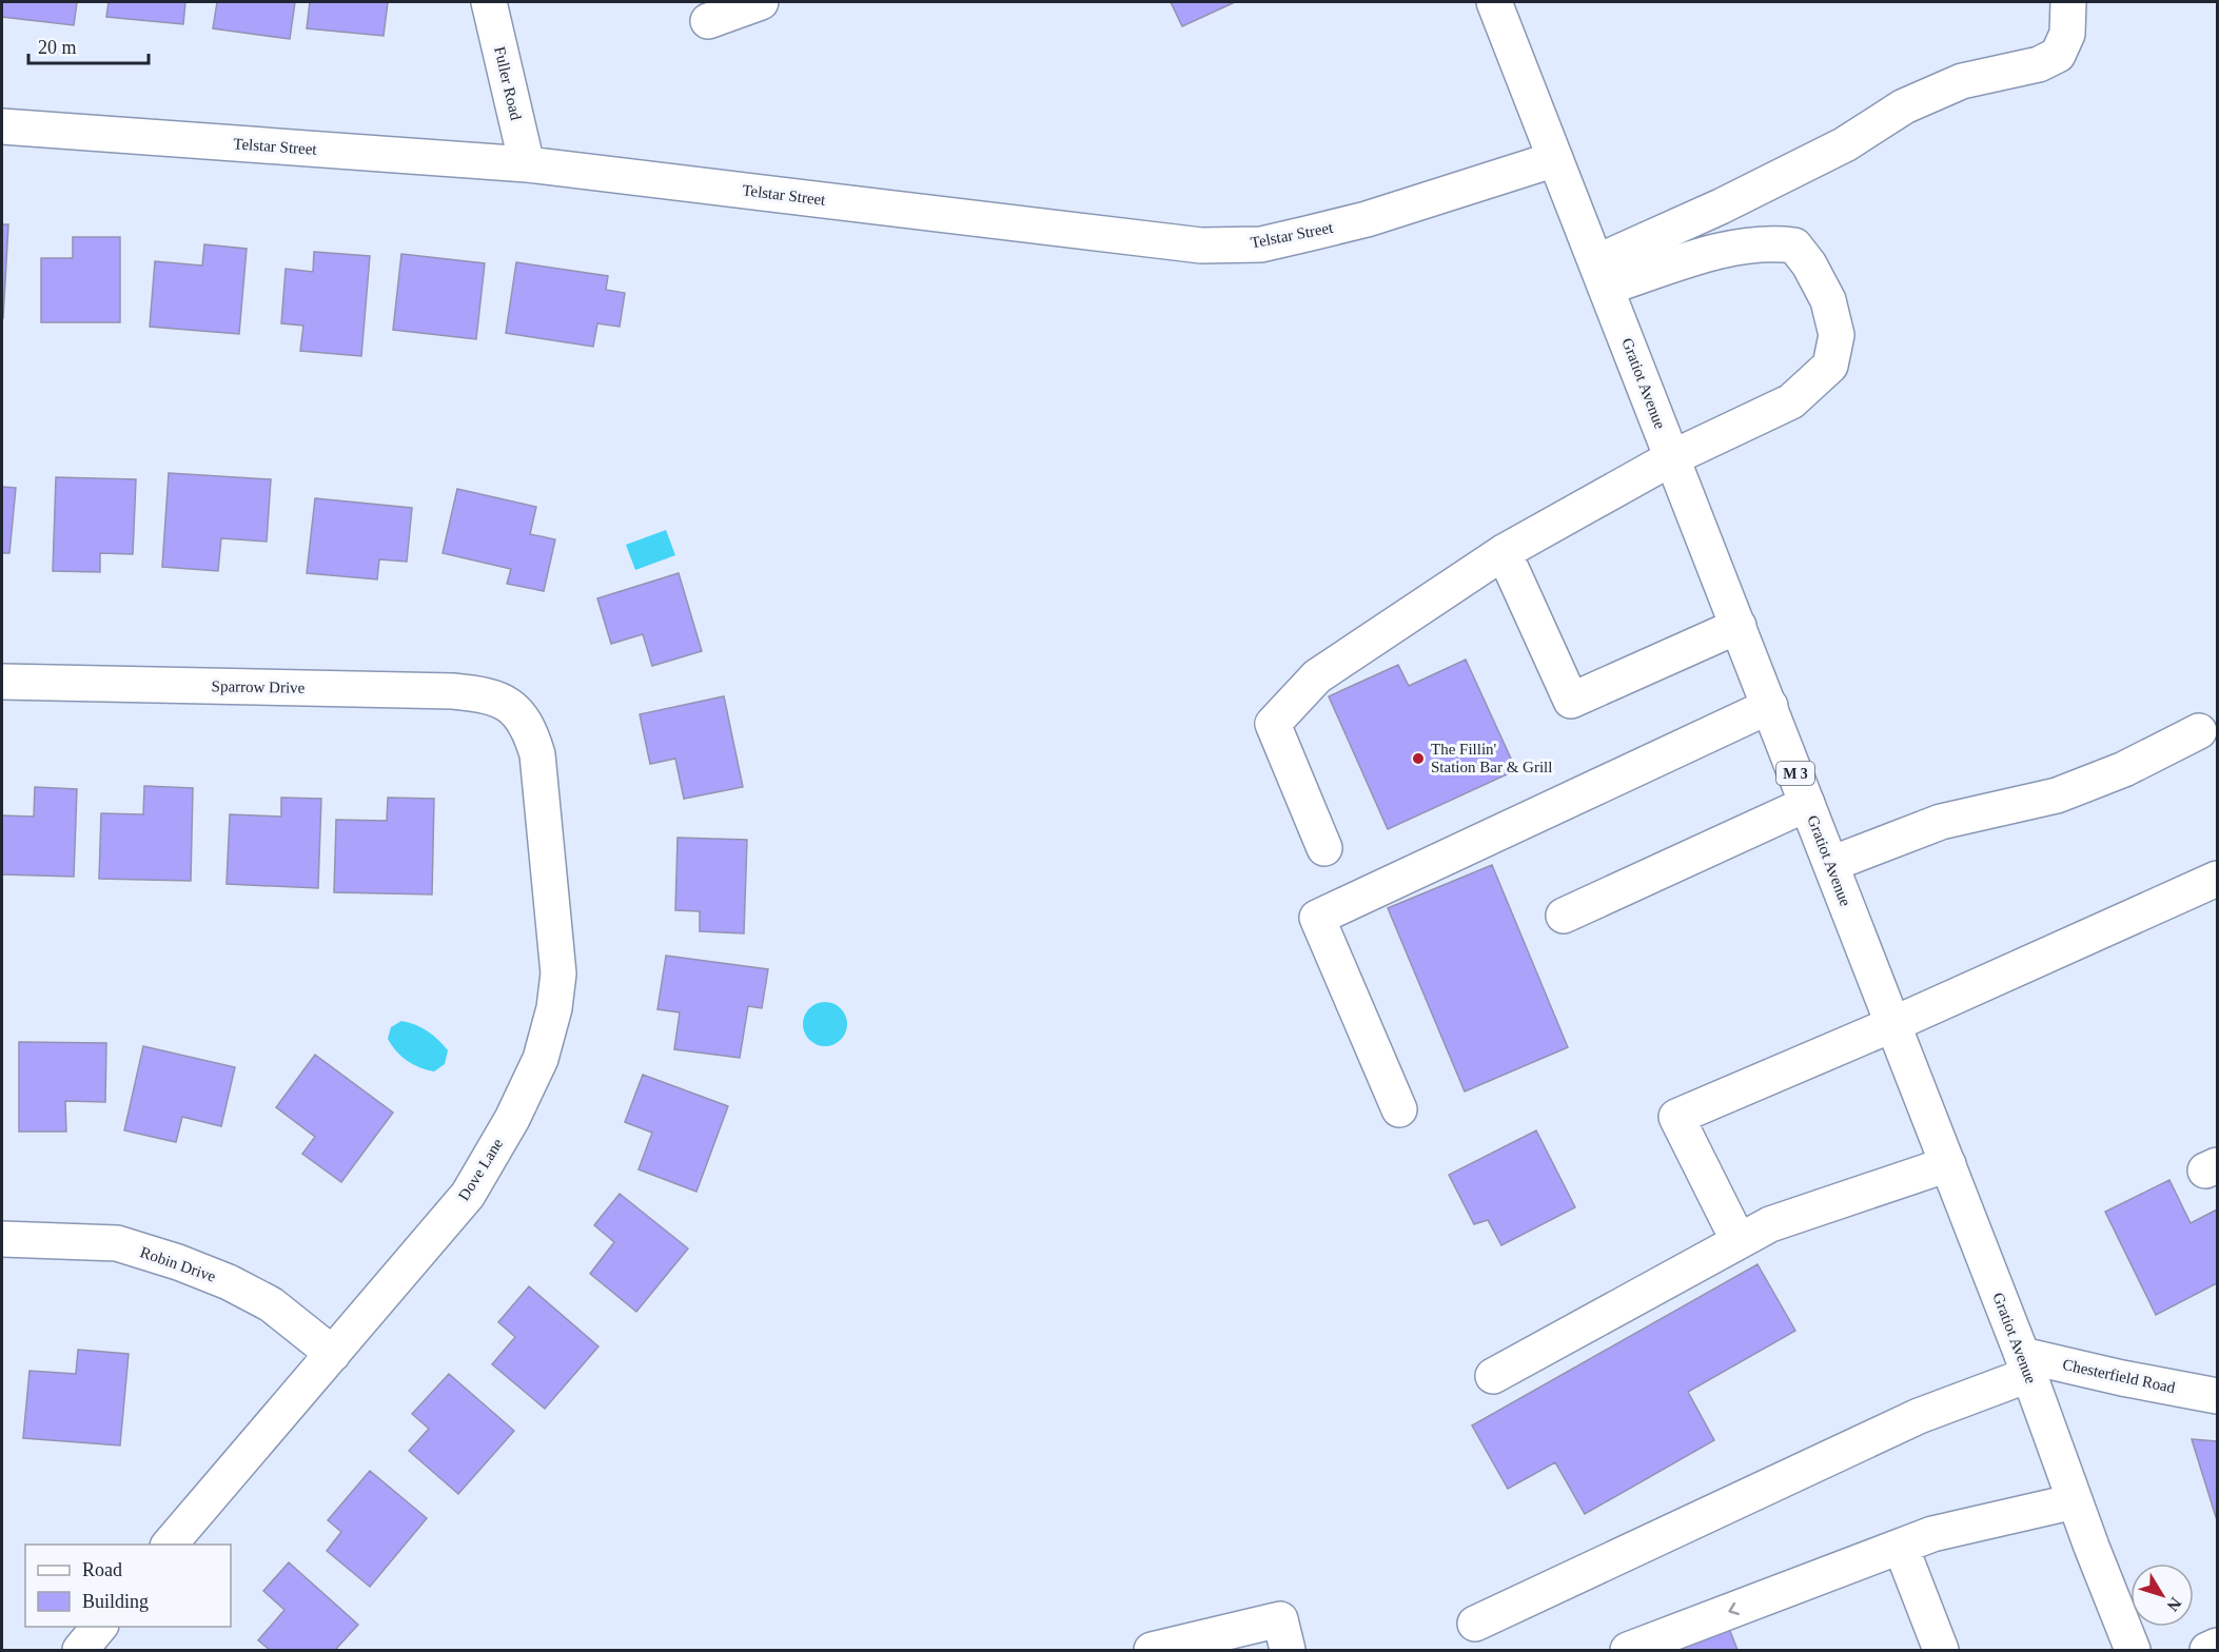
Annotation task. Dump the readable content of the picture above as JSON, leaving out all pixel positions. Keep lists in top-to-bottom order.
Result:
{
  "streets": {
    "street": [
      "Fuller Road",
      "Telstar Street",
      "Gratiot Avenue",
      "Sparrow Drive",
      "M 3",
      "Dove Lane",
      "Robin Drive",
      "Chesterfield Road"
    ]
  },
  "crossings": [
    ["Fuller Road", "Telstar Street"],
    ["Telstar Street", "Gratiot Avenue"],
    ["Gratiot Avenue", "Chesterfield Road"],
    ["Sparrow Drive", "Dove Lane"],
    ["Dove Lane", "Robin Drive"]
  ],
  "places": ["The Fillin' Station Bar & Grill"],
  "legend": ["Road", "Building"],
  "scale_bar": "20 m",
  "north": "bottom right"
}
